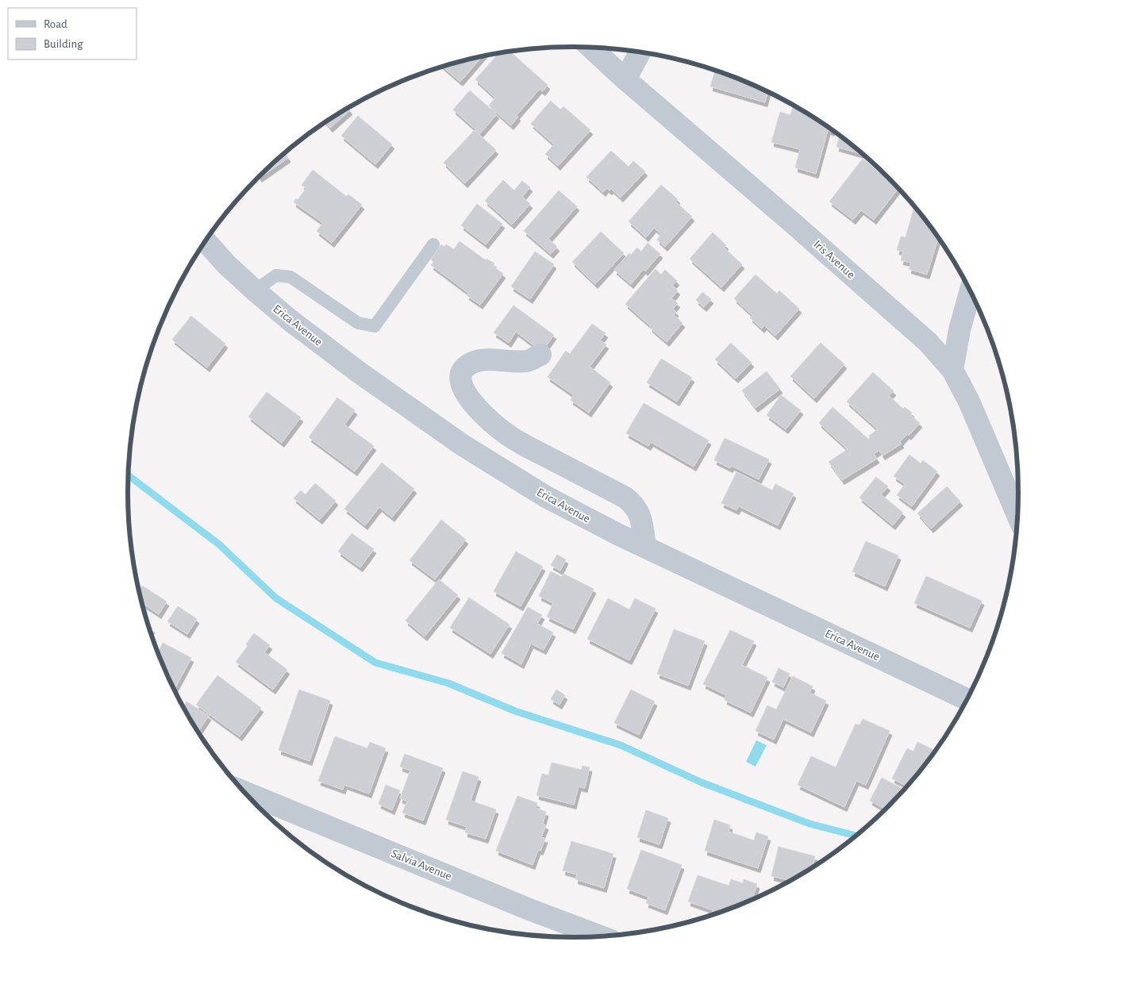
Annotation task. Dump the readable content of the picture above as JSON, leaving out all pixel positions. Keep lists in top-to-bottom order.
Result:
{
  "streets": {
    "street": ["Iris Avenue", "Erica Avenue", "Salvia Avenue"]
  },
  "legend": ["Road", "Building"]
}
